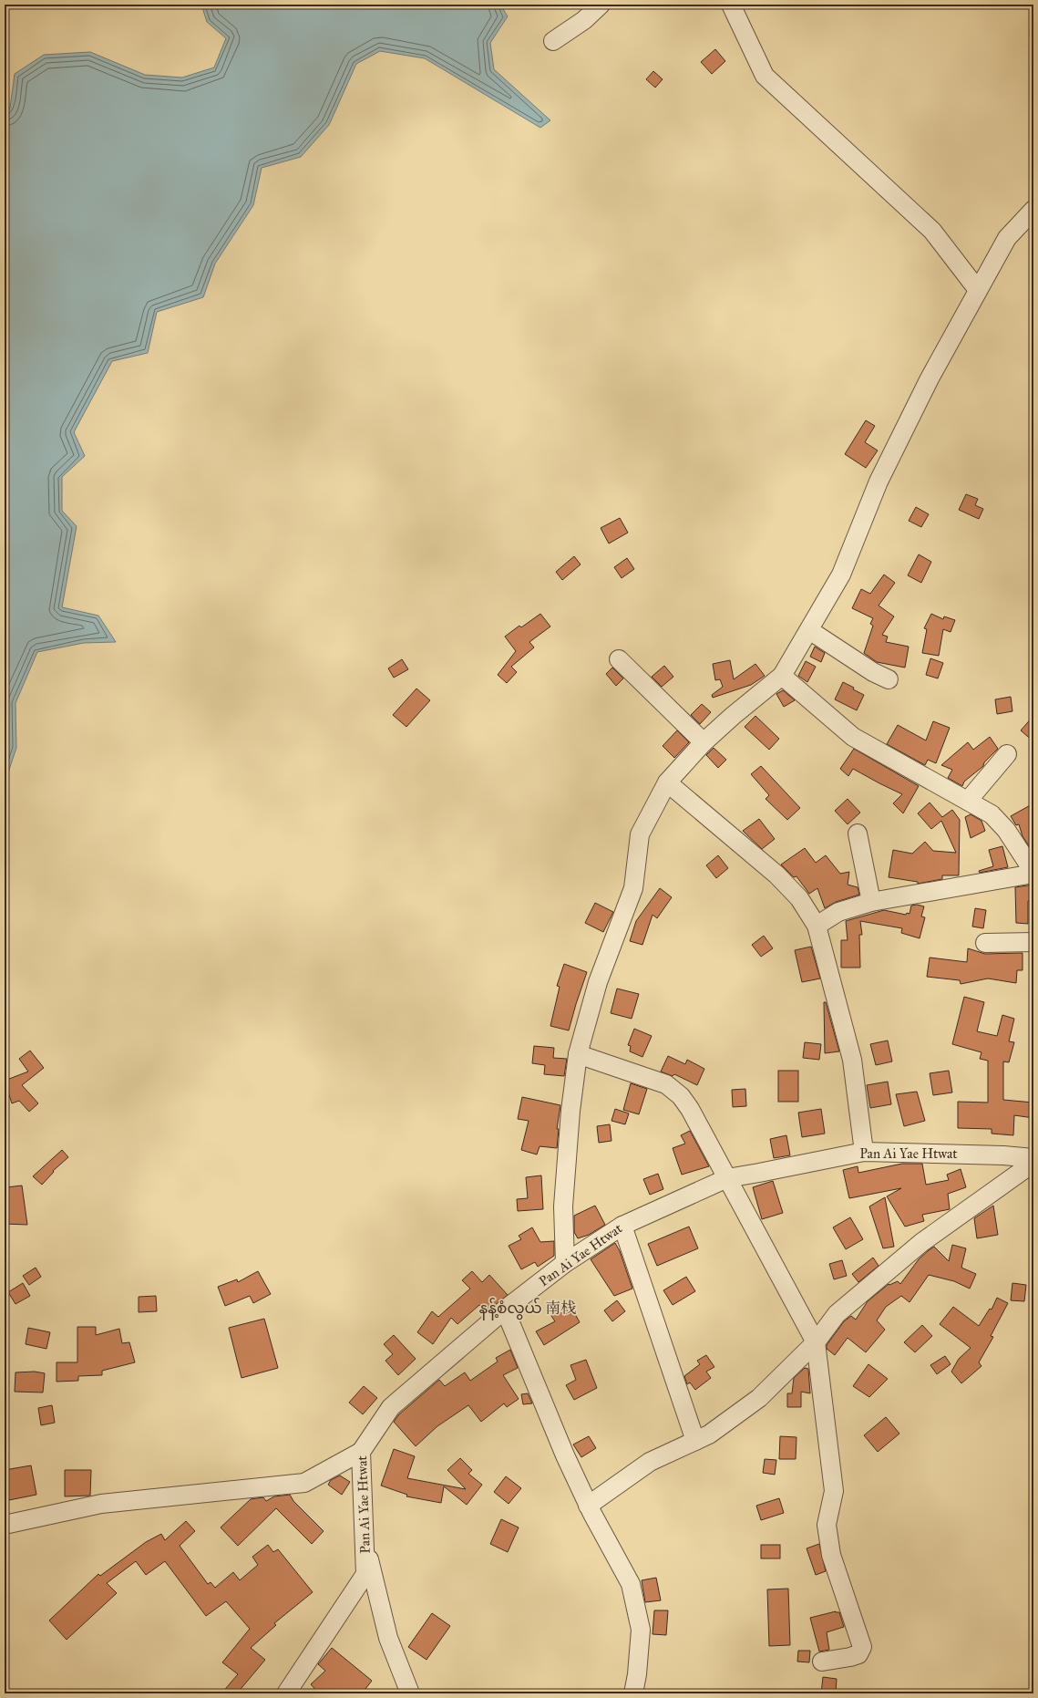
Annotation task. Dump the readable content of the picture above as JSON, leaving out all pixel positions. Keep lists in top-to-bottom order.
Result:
{
  "streets": {
    "street": ["Pan Ai Yae Htwat"]
  },
  "districts": ["နန့်စံလွယ် 南栈"]
}
